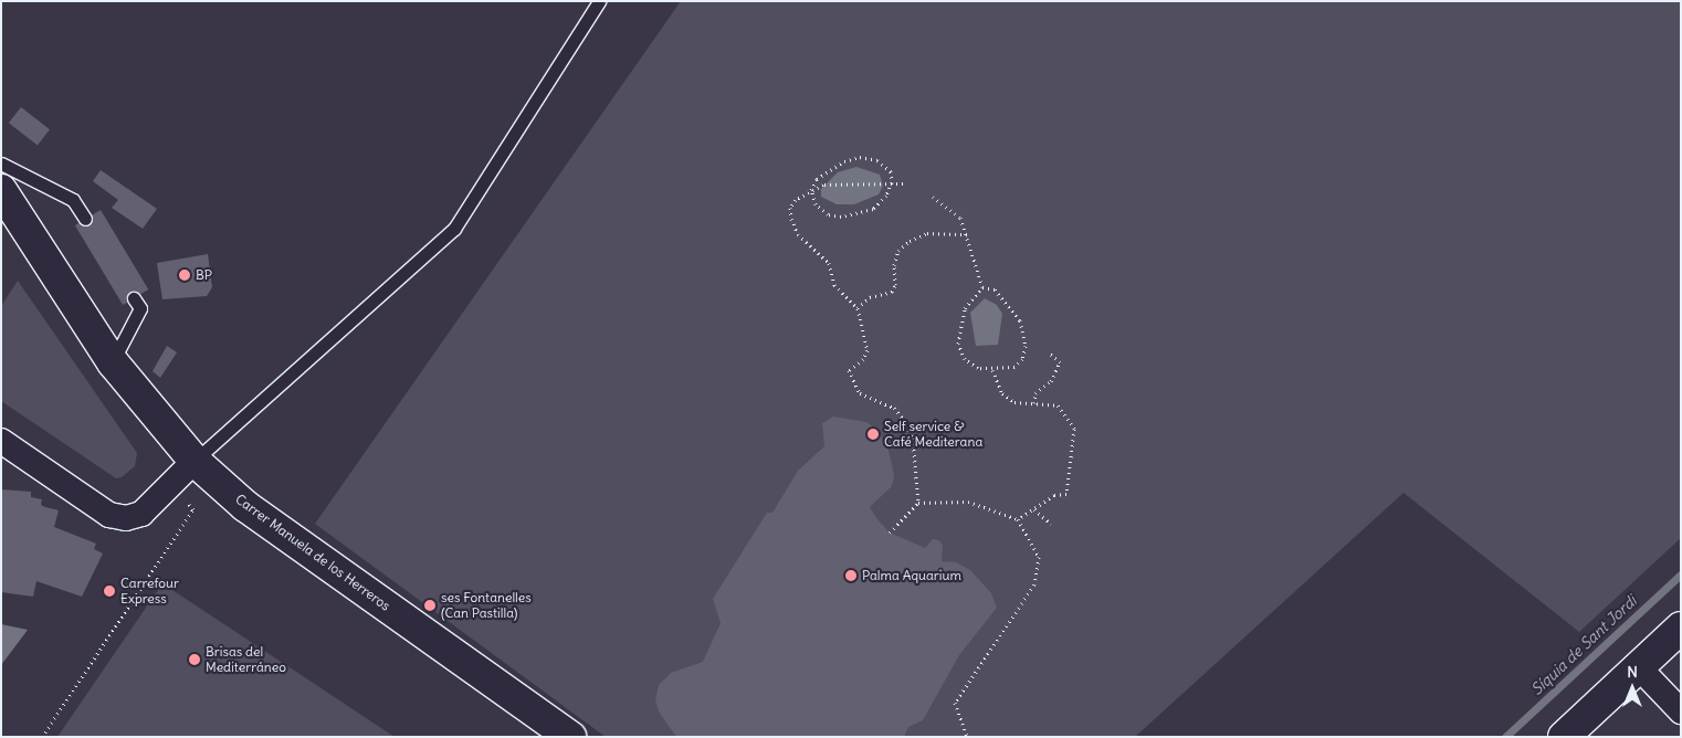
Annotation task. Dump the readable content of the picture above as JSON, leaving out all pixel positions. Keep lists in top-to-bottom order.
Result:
{
  "streets": {
    "street": ["Carrer Manuela de los Herreros"]
  },
  "water": ["Síquia de Sant Jordi"],
  "places": [
    "BP",
    "Self service & Café Mediterana",
    "Palma Aquarium",
    "Carrefour Express",
    "ses Fontanelles (Can Pastilla)",
    "Brisas del Mediterráneo"
  ],
  "north": "top"
}
